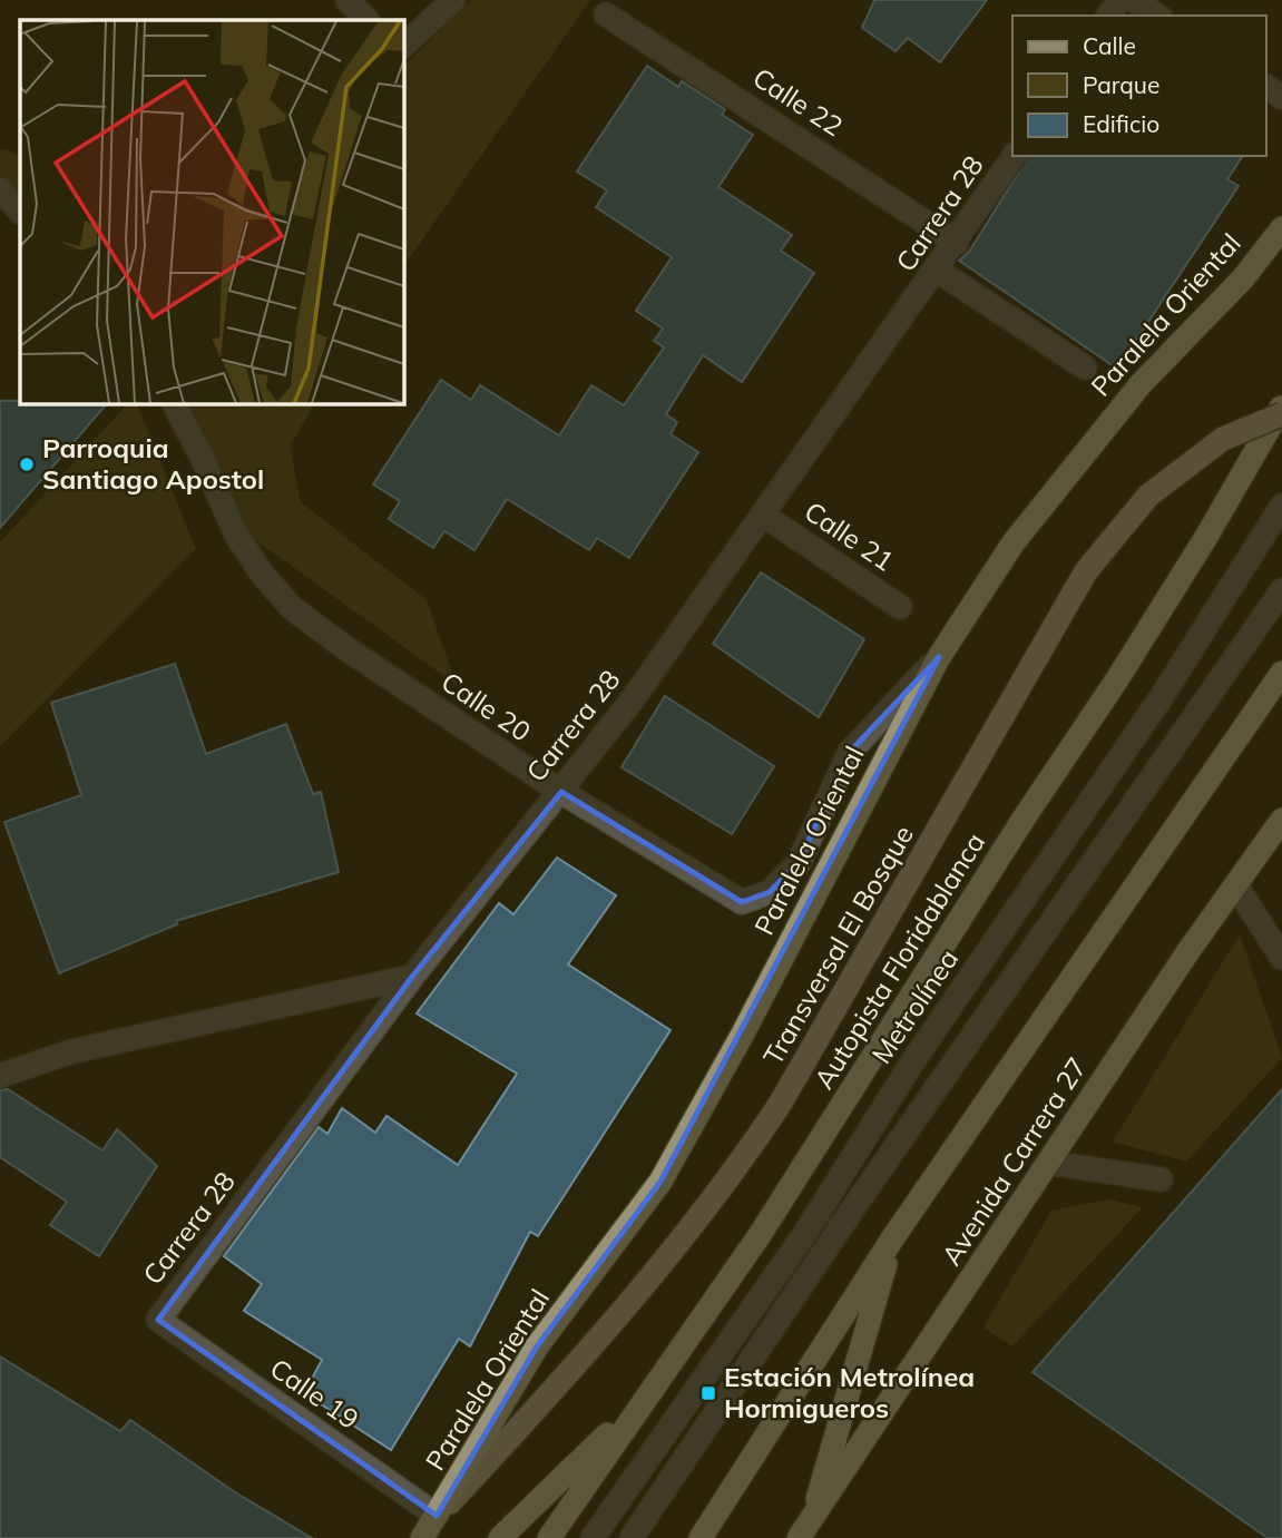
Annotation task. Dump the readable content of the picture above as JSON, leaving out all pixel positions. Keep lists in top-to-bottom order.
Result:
{
  "streets": {
    "highway": ["Paralela Oriental", "Autopista Floridablanca", "Avenida Carrera 27"],
    "main road": ["Transversal El Bosque"],
    "street": [
      "Calle 22",
      "Carrera 28",
      "Calle 21",
      "Calle 20",
      "Metrolínea",
      "Calle 19"
    ]
  },
  "crossings": [
    ["Calle 22", "Carrera 28"],
    ["Carrera 28", "Calle 21"],
    ["Carrera 28", "Calle 20"],
    ["Carrera 28", "Calle 19"],
    ["Paralela Oriental", "Calle 20"],
    ["Paralela Oriental", "Transversal El Bosque"],
    ["Paralela Oriental", "Calle 19"],
    ["Transversal El Bosque", "Calle 19"]
  ],
  "places": {
    "other": ["Parroquia Santiago Apostol"],
    "transit": ["Estación Metrolínea Hormigueros"]
  },
  "legend": ["Calle", "Parque", "Edificio"]
}
